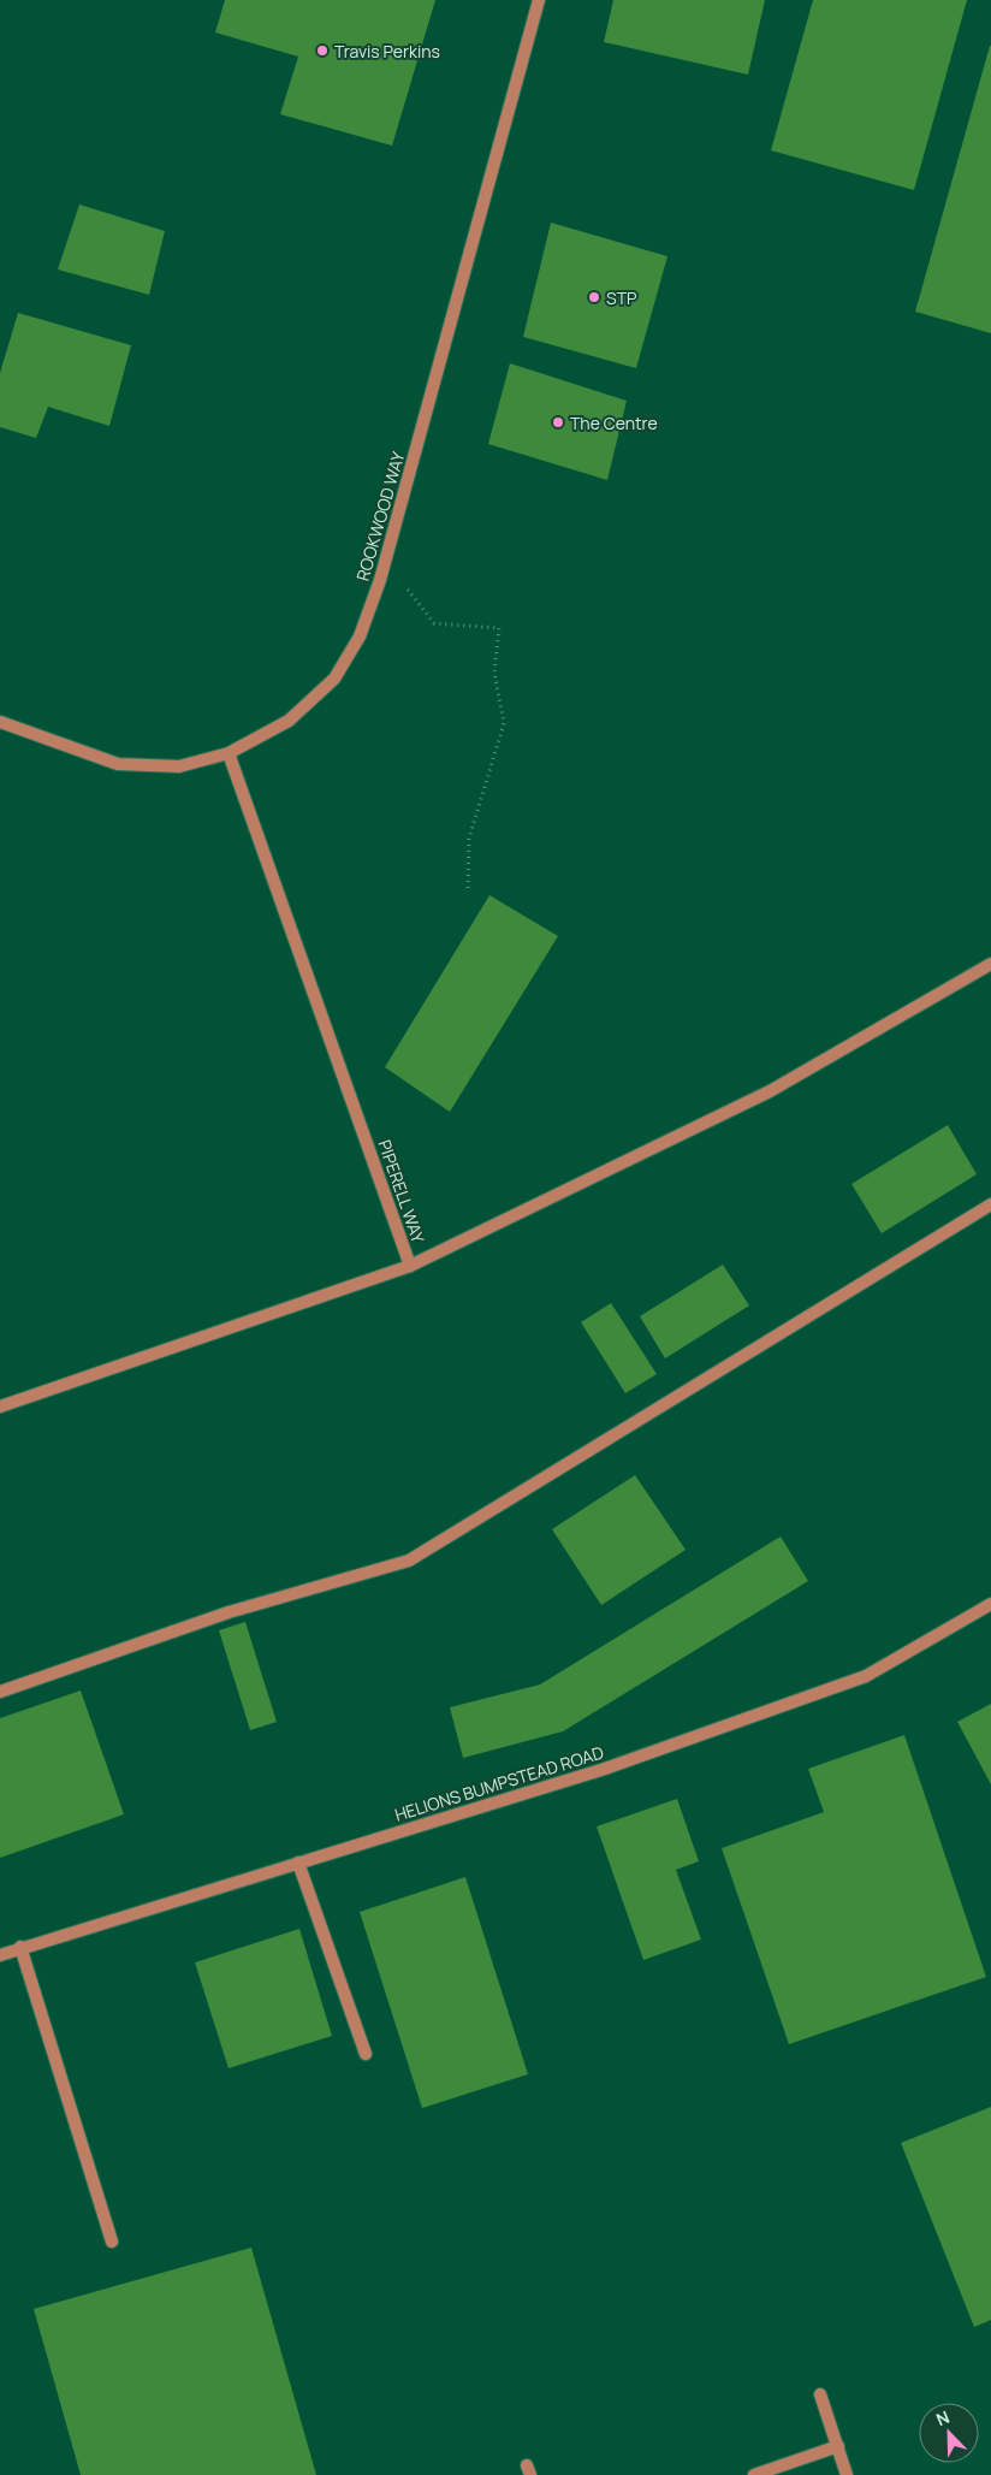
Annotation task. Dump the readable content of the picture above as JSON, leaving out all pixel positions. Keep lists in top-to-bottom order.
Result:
{
  "streets": {
    "street": ["ROOKWOOD WAY", "PIPERELL WAY", "HELIONS BUMPSTEAD ROAD"]
  },
  "crossings": [
    ["ROOKWOOD WAY", "PIPERELL WAY"]
  ],
  "places": ["Travis Perkins", "STP", "The Centre"],
  "north": "top left"
}
